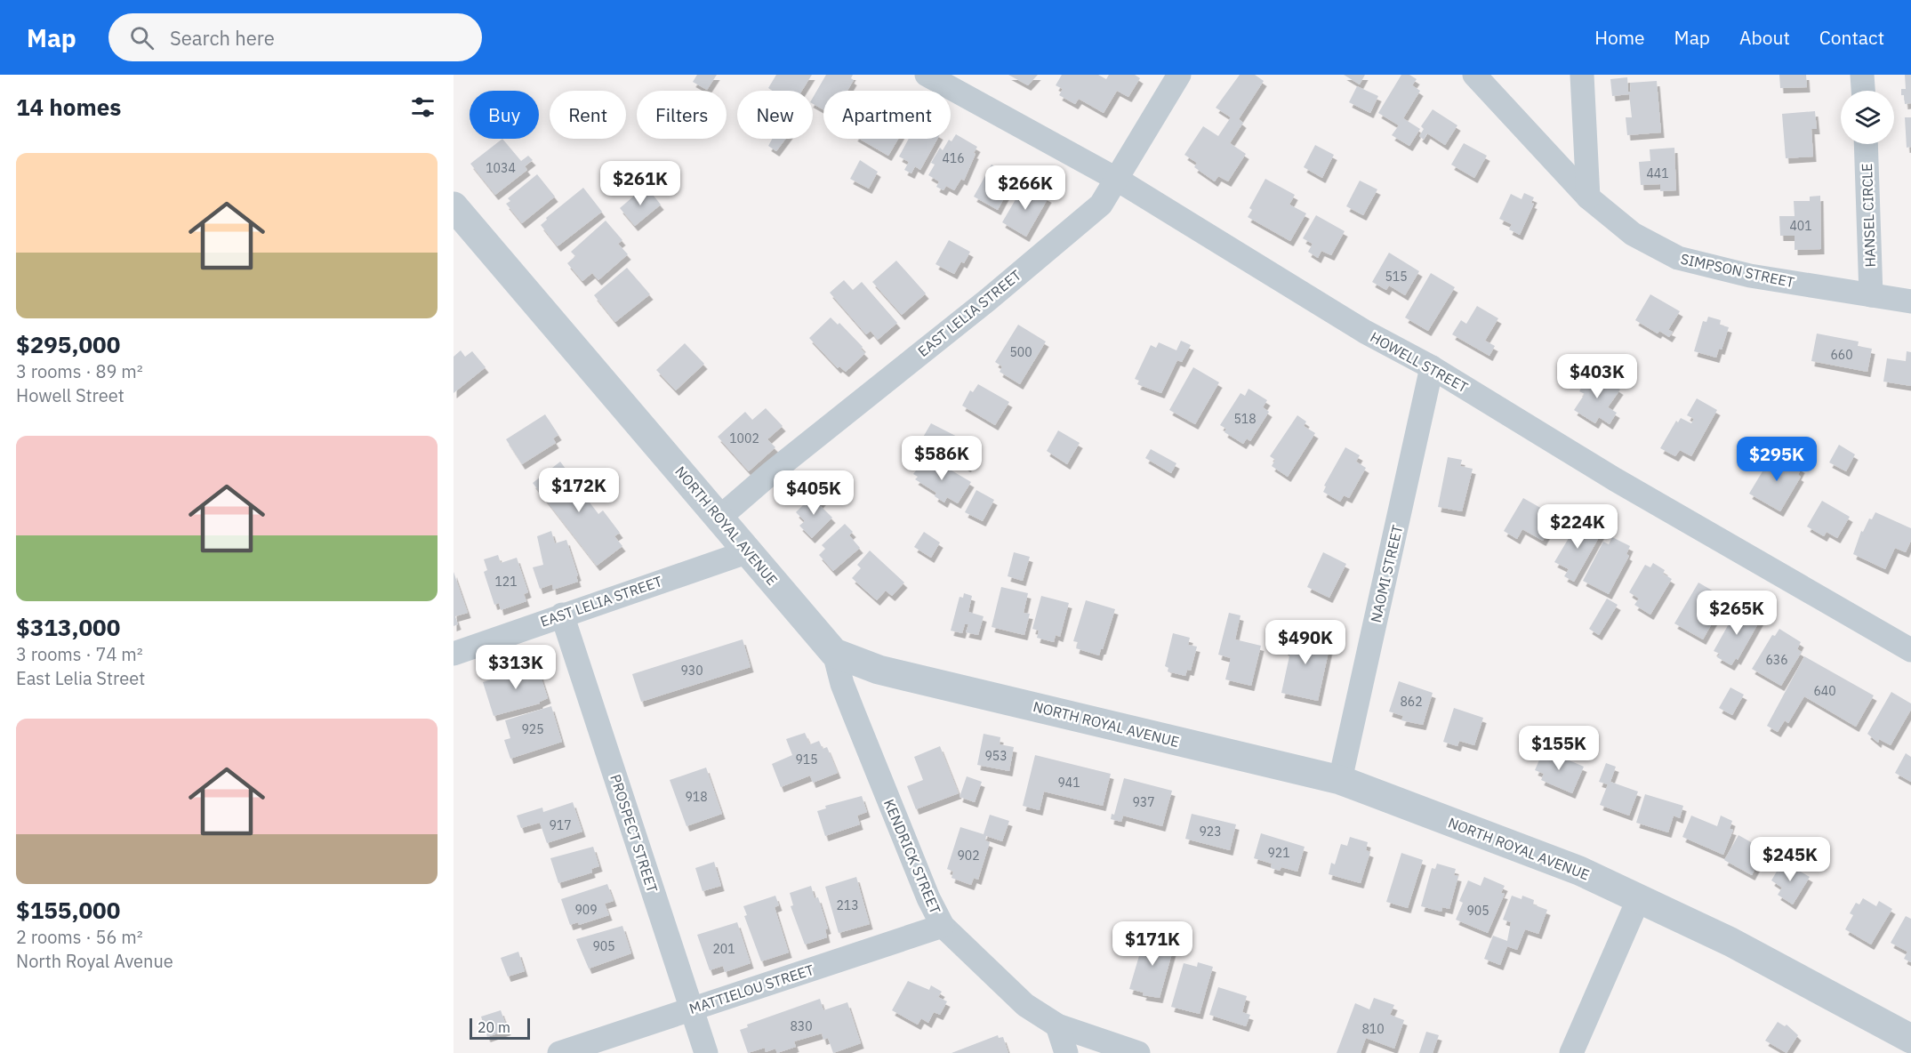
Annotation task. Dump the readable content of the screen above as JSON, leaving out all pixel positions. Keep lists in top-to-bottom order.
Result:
{
  "streets": {
    "street": [
      "HANSEL CIRCLE",
      "SIMPSON STREET",
      "EAST LELIA STREET",
      "HOWELL STREET",
      "NORTH ROYAL AVENUE",
      "NAOMI STREET",
      "PROSPECT STREET",
      "KENDRICK STREET",
      "MATTIELOU STREET"
    ]
  },
  "crossings": [
    ["HANSEL CIRCLE", "SIMPSON STREET"],
    ["EAST LELIA STREET", "HOWELL STREET"],
    ["EAST LELIA STREET", "NORTH ROYAL AVENUE"],
    ["EAST LELIA STREET", "PROSPECT STREET"],
    ["HOWELL STREET", "NAOMI STREET"],
    ["NORTH ROYAL AVENUE", "NAOMI STREET"],
    ["NORTH ROYAL AVENUE", "KENDRICK STREET"],
    ["PROSPECT STREET", "MATTIELOU STREET"],
    ["KENDRICK STREET", "MATTIELOU STREET"]
  ],
  "house_numbers": [
    "416",
    "1034",
    "441",
    "401",
    "515",
    "500",
    "660",
    "518",
    "1002",
    "121",
    "636",
    "930",
    "640",
    "862",
    "925",
    "953",
    "915",
    "941",
    "918",
    "937",
    "917",
    "923",
    "921",
    "902",
    "213",
    "909",
    "905",
    "905",
    "201",
    "830",
    "810"
  ],
  "scale_bar": "20 m",
  "page": {
    "header": "Map",
    "search": "Search here",
    "nav": [
      "Home",
      "Map",
      "About",
      "Contact"
    ],
    "heading": "14 homes",
    "chip": [
      "Buy",
      "Rent",
      "Filters",
      "New",
      "Apartment"
    ],
    "list": [
      {
        "name": "$295,000",
        "note": "3 rooms · 89 m² · Howell Street"
      },
      {
        "name": "$313,000",
        "note": "3 rooms · 74 m² · East Lelia Street"
      },
      {
        "name": "$155,000",
        "note": "2 rooms · 56 m² · North Royal Avenue"
      }
    ],
    "price": [
      "$261K",
      "$266K",
      "$403K",
      "$586K",
      "$295K",
      "$172K",
      "$405K",
      "$224K",
      "$265K",
      "$490K",
      "$313K",
      "$155K",
      "$245K",
      "$171K"
    ],
    "scale": "20 m"
  }
}
